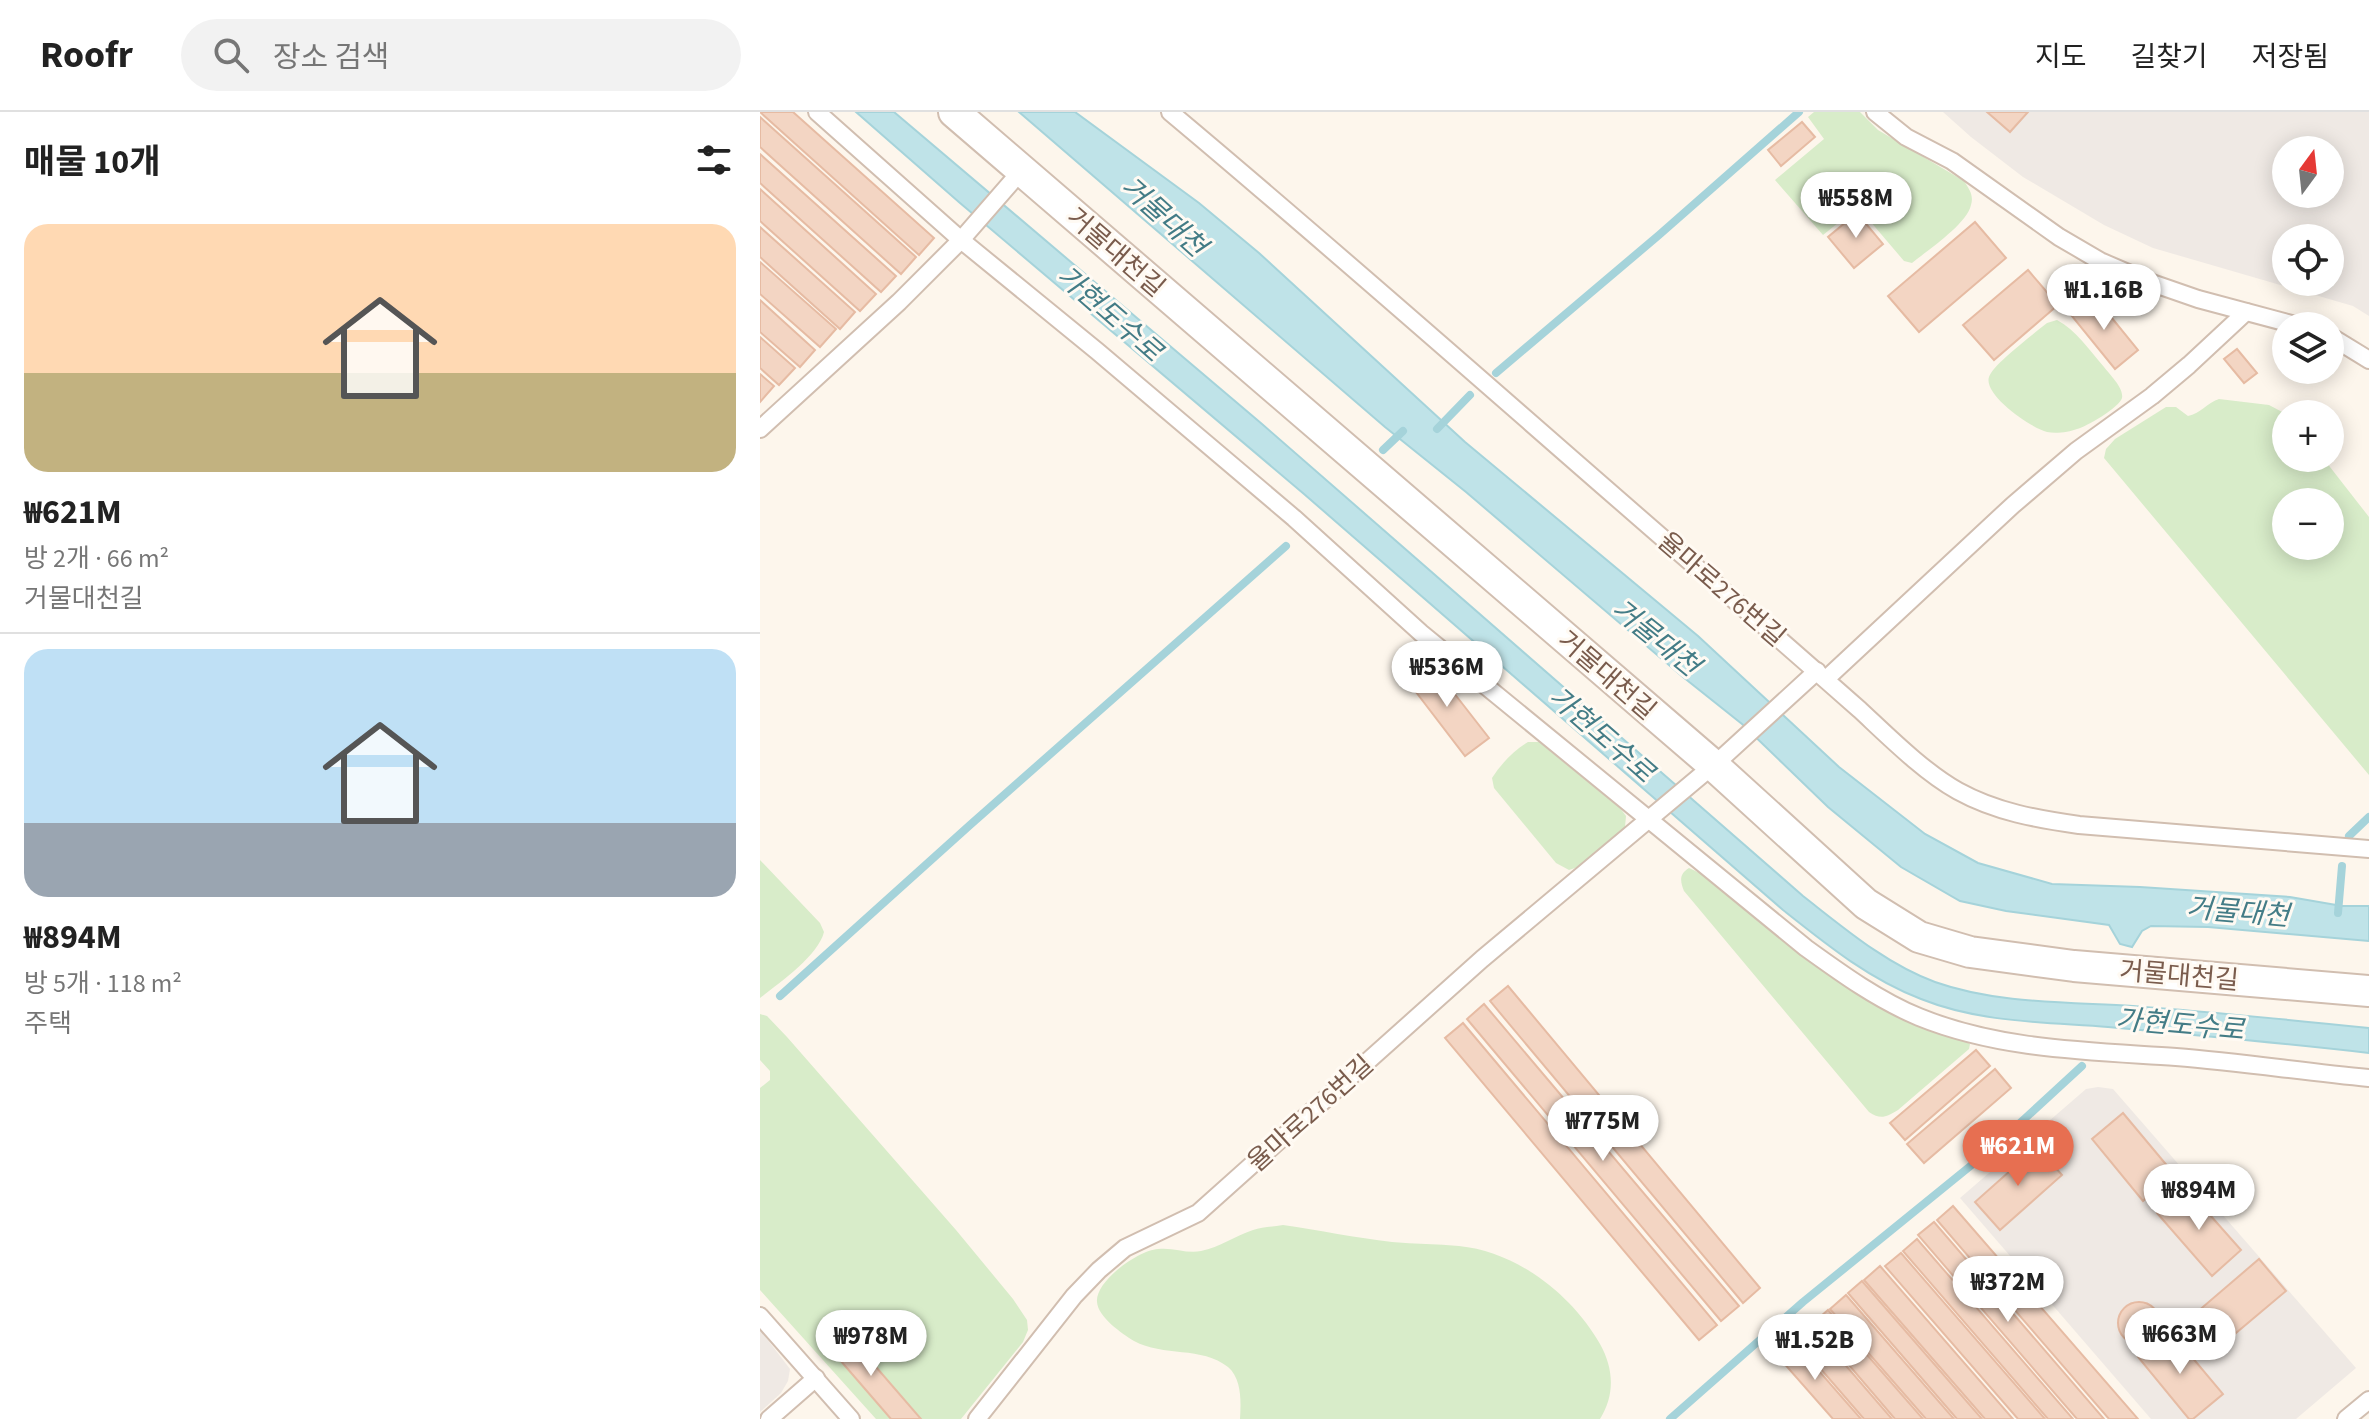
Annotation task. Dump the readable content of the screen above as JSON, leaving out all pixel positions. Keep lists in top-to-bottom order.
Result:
{
  "streets": {
    "street": ["거물대천길"],
    "lane": ["율마로276번길"]
  },
  "crossings": [
    ["거물대천길", "율마로276번길"]
  ],
  "water": ["거물대천", "가현도수로"],
  "north": "top",
  "page": {
    "header": "Roofr",
    "search": "장소 검색",
    "nav": ["지도", "길찾기", "저장됨"],
    "heading": "매물 10개",
    "map_buttons": ["+", "−"],
    "price": [
      "₩558M",
      "₩1.16B",
      "₩536M",
      "₩775M",
      "₩621M",
      "₩894M",
      "₩372M",
      "₩663M",
      "₩978M",
      "₩1.52B"
    ],
    "list": [
      {
        "name": "₩621M",
        "note": "방 2개 · 66 m² · 거물대천길"
      },
      {
        "name": "₩894M",
        "note": "방 5개 · 118 m² · 주택"
      }
    ]
  }
}
